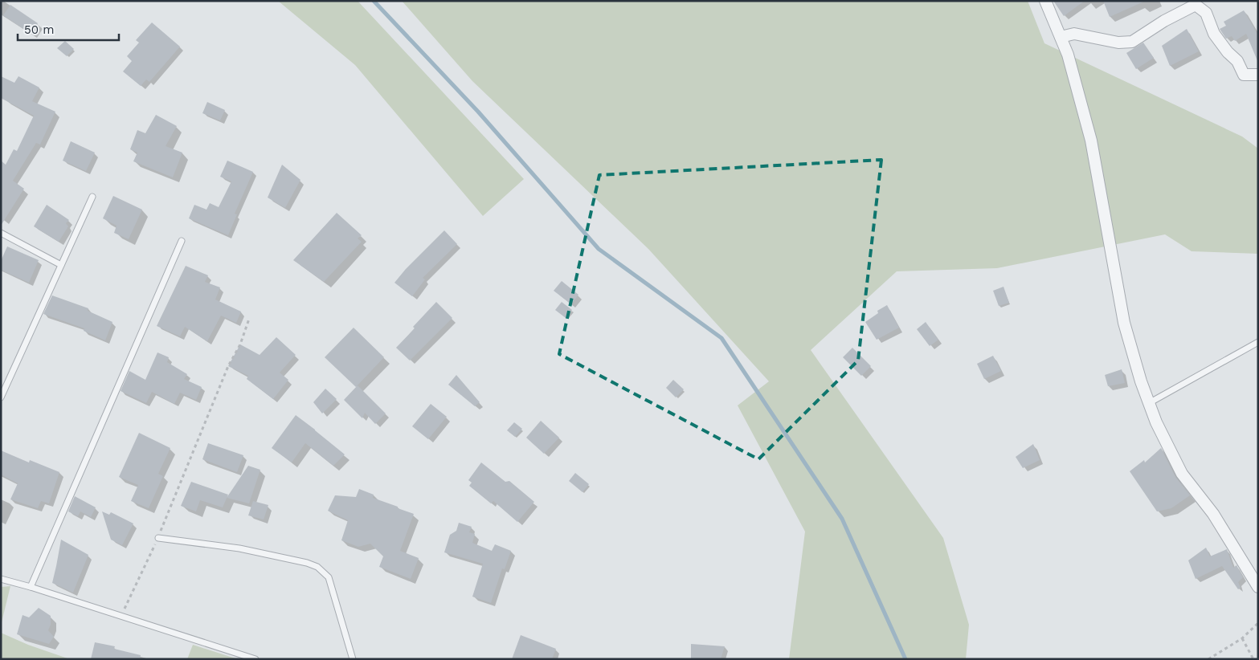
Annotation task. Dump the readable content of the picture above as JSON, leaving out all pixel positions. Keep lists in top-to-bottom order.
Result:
{
  "scale_bar": "50 m"
}
